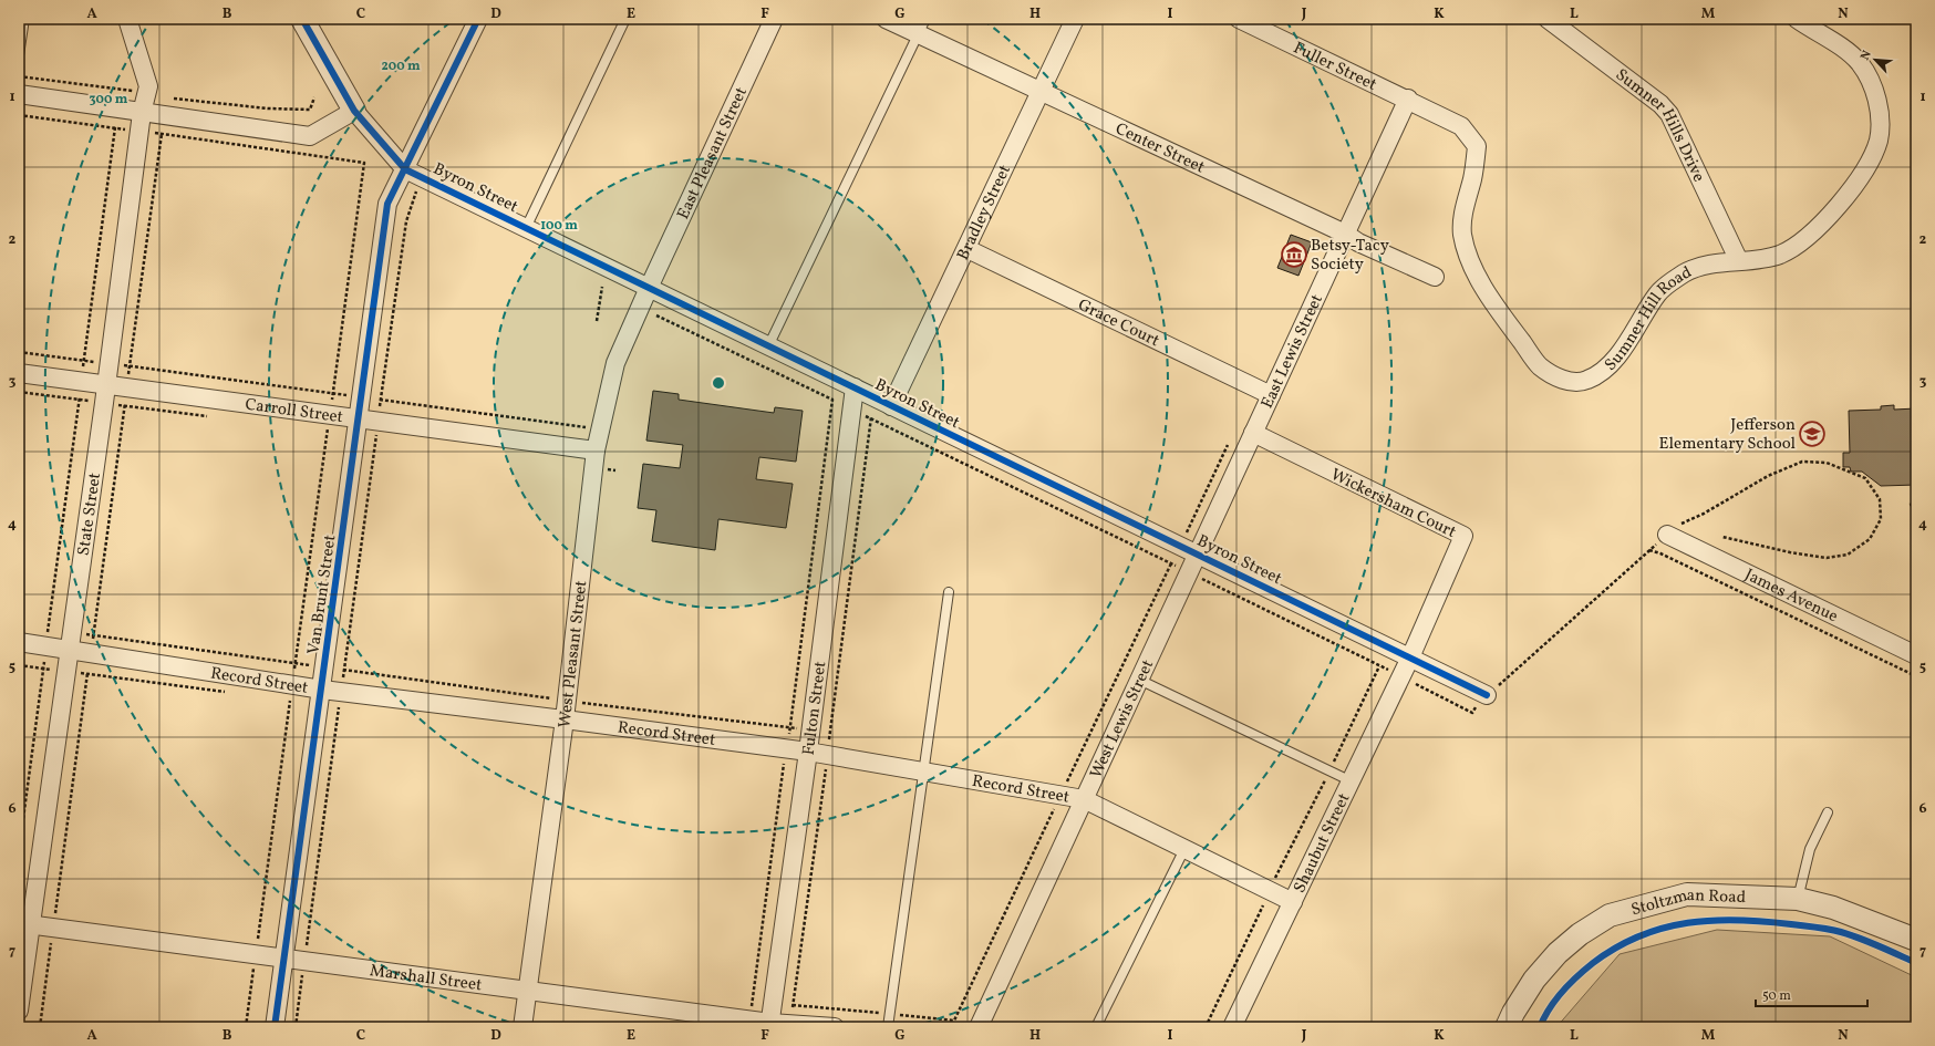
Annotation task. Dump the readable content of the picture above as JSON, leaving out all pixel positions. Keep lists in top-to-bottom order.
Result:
{
  "streets": {
    "street": [
      "Fuller Street",
      "Sumner Hills Drive",
      "Center Street",
      "East Pleasant Street",
      "Byron Street",
      "Bradley Street",
      "Sumner Hill Road",
      "Grace Court",
      "East Lewis Street",
      "Carroll Street",
      "Wickersham Court",
      "State Street",
      "Van Brunt Street",
      "James Avenue",
      "West Pleasant Street",
      "Record Street",
      "Fulton Street",
      "West Lewis Street",
      "Shaubut Street",
      "Stoltzman Road",
      "Marshall Street"
    ]
  },
  "crossings": [
    ["Fuller Street", "Sumner Hill Road"],
    ["Fuller Street", "East Lewis Street"],
    ["Sumner Hills Drive", "Sumner Hill Road"],
    ["Center Street", "Bradley Street"],
    ["Center Street", "East Lewis Street"],
    ["East Pleasant Street", "Byron Street"],
    ["East Pleasant Street", "West Pleasant Street"],
    ["Byron Street", "Bradley Street"],
    ["Byron Street", "East Lewis Street"],
    ["Byron Street", "Wickersham Court"],
    ["Byron Street", "Van Brunt Street"],
    ["Byron Street", "West Pleasant Street"],
    ["Byron Street", "Fulton Street"],
    ["Byron Street", "West Lewis Street"],
    ["Byron Street", "Shaubut Street"],
    ["Bradley Street", "Grace Court"],
    ["Sumner Hill Road", "East Lewis Street"],
    ["Grace Court", "East Lewis Street"],
    ["East Lewis Street", "Wickersham Court"],
    ["East Lewis Street", "West Lewis Street"],
    ["Carroll Street", "State Street"],
    ["Carroll Street", "Van Brunt Street"],
    ["Carroll Street", "West Pleasant Street"],
    ["Wickersham Court", "Shaubut Street"],
    ["State Street", "Record Street"],
    ["State Street", "Marshall Street"],
    ["Van Brunt Street", "Record Street"],
    ["Van Brunt Street", "Marshall Street"],
    ["West Pleasant Street", "Record Street"],
    ["West Pleasant Street", "Marshall Street"],
    ["Record Street", "Fulton Street"],
    ["Record Street", "West Lewis Street"],
    ["Record Street", "Shaubut Street"],
    ["Fulton Street", "Marshall Street"]
  ],
  "places": {
    "museum": ["Betsy-Tacy Society"],
    "school or university": ["Jefferson Elementary School"]
  },
  "scale_bar": "50 m",
  "north": "top left",
  "grid": {
    "columns": [
      "A",
      "B",
      "C",
      "D",
      "E",
      "F",
      "G",
      "H",
      "I",
      "J",
      "K",
      "L",
      "M",
      "N"
    ],
    "rows": [
      "1",
      "2",
      "3",
      "4",
      "5",
      "6",
      "7"
    ]
  },
  "rings": ["200 m", "300 m", "100 m"]
}
